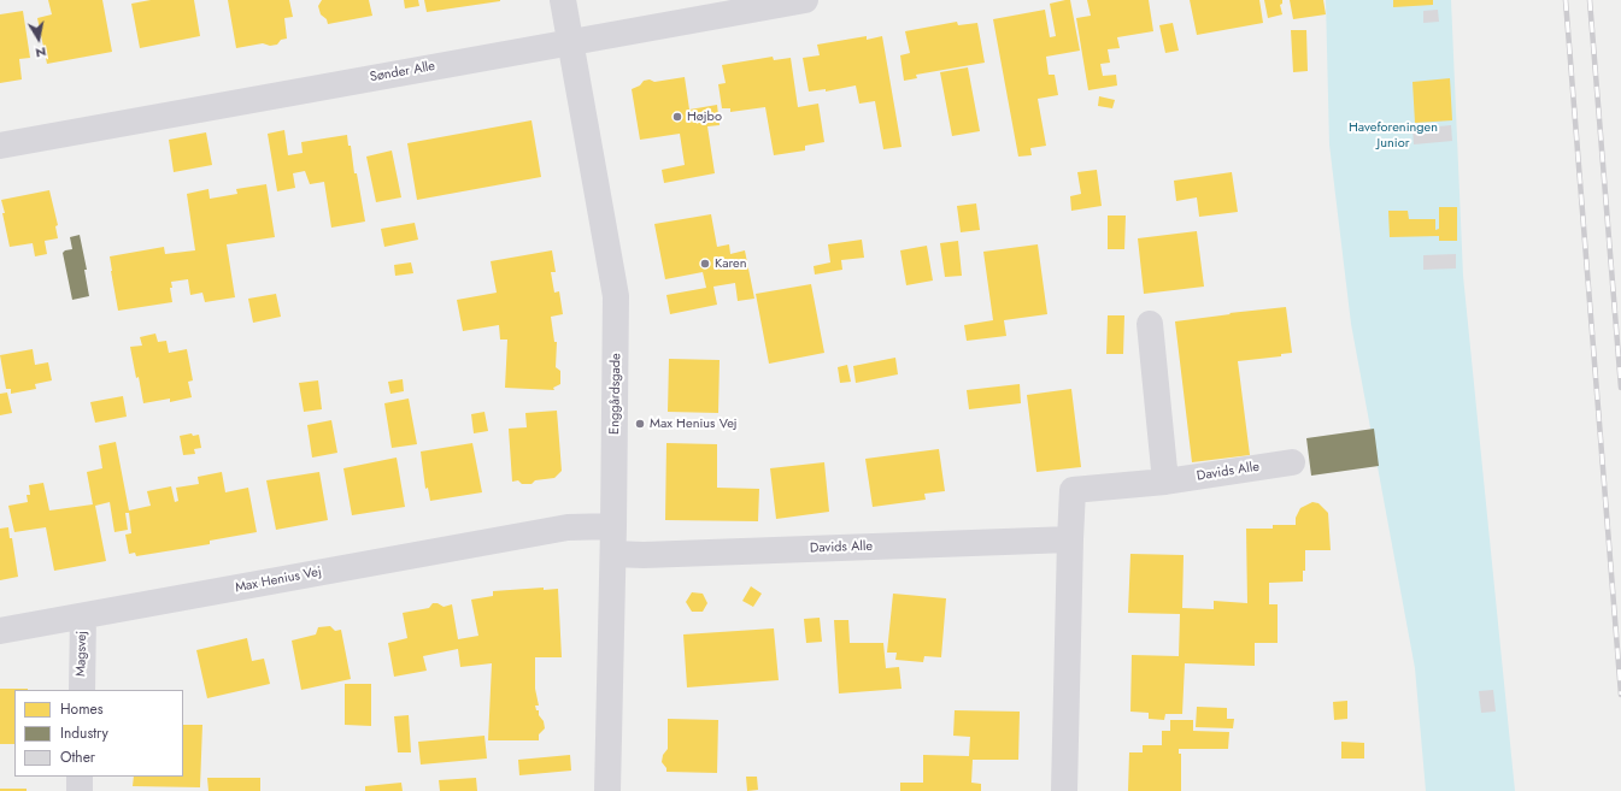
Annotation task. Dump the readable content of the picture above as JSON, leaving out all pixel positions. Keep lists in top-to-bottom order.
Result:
{
  "streets": {
    "street": [
      "Sønder Alle",
      "Enggårdsgade",
      "Davids Alle",
      "Max Henius Vej",
      "Magsvej"
    ]
  },
  "crossings": [
    ["Sønder Alle", "Enggårdsgade"],
    ["Enggårdsgade", "Davids Alle"],
    ["Enggårdsgade", "Max Henius Vej"],
    ["Max Henius Vej", "Magsvej"]
  ],
  "parks": ["Haveforeningen Junior"],
  "places": ["Højbo", "Karen", "Max Henius Vej"],
  "legend": ["Homes", "Industry", "Other"],
  "north": "bottom"
}
